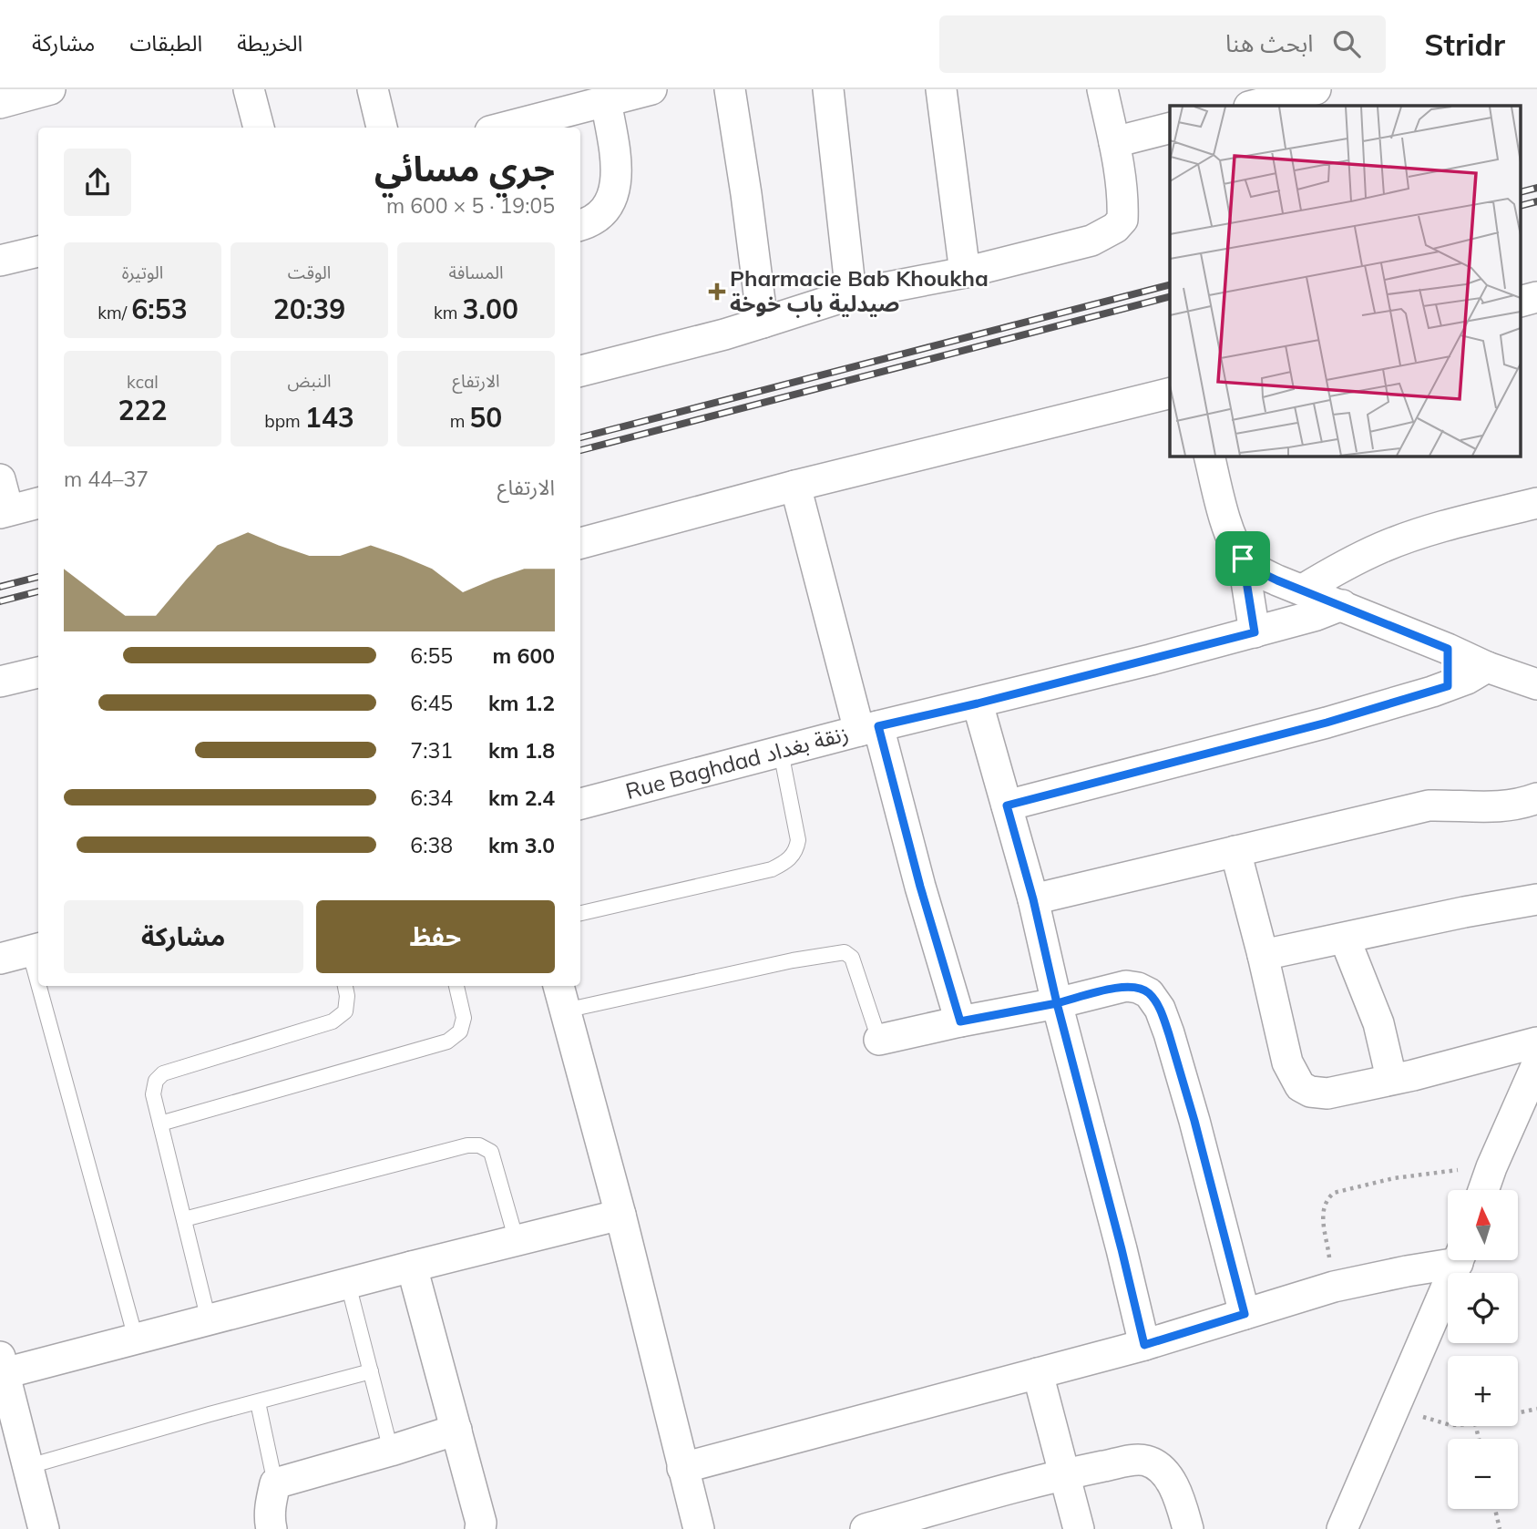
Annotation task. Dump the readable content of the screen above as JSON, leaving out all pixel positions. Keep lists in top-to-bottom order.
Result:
{
  "streets": {
    "street": ["Rue Baghdad زنقة بغداد"]
  },
  "places": {
    "health": ["Pharmacie Bab Khoukha صيدلية باب خوخة"]
  },
  "north": "top",
  "page": {
    "header": "Stridr",
    "search": "ابحث هنا",
    "nav": ["الخريطة", "الطبقات", "مشاركة"],
    "heading": ["جري مسائي", "19:05 · 5 × 600 m"],
    "stats": [
      ["المسافة", "3.00 km"],
      ["الوقت", "20:39"],
      ["الوتيرة", "6:53 /km"],
      ["الارتفاع", "50 m"],
      ["النبض", "143 bpm"],
      ["kcal", "222"]
    ],
    "chart": ["الارتفاع", "37–44 m"],
    "list": [
      {
        "name": "600 m",
        "note": "6:55"
      },
      {
        "name": "1.2 km",
        "note": "6:45"
      },
      {
        "name": "1.8 km",
        "note": "7:31"
      },
      {
        "name": "2.4 km",
        "note": "6:34"
      },
      {
        "name": "3.0 km",
        "note": "6:38"
      }
    ],
    "buttons": ["حفظ", "مشاركة"],
    "map_buttons": ["+", "−"]
  }
}
